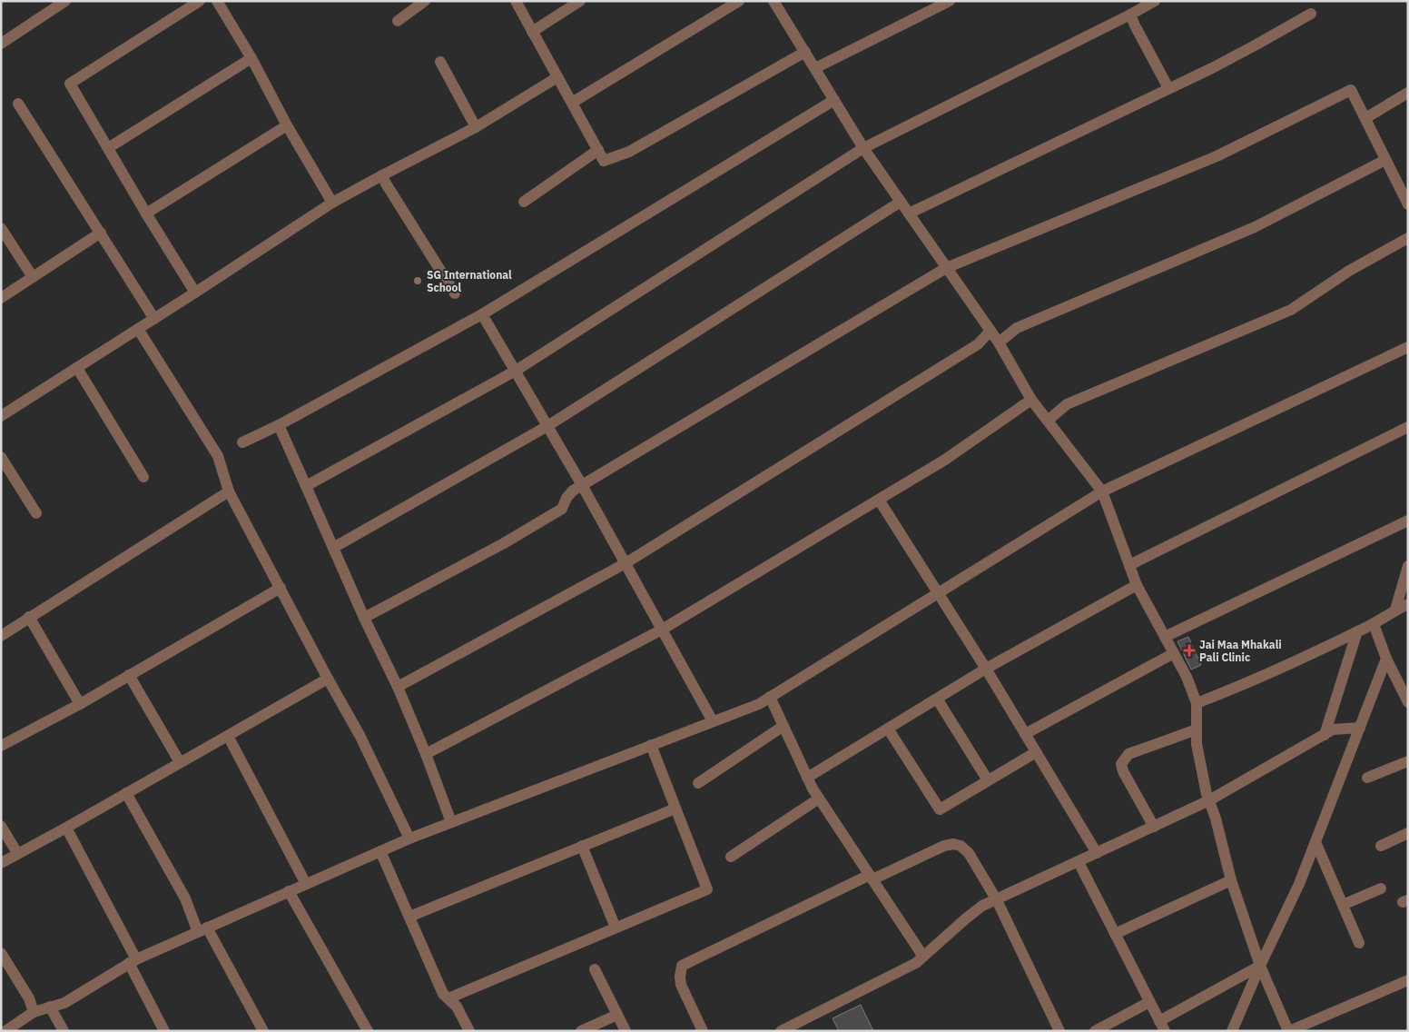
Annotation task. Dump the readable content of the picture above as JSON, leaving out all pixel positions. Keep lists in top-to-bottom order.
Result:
{
  "places": {
    "other": ["SG International School"],
    "health": ["Jai Maa Mhakali Pali Clinic"]
  }
}
